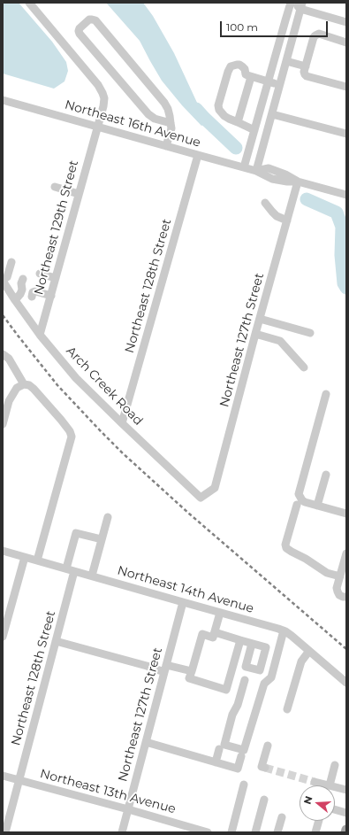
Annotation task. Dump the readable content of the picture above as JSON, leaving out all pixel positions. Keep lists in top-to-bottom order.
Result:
{
  "streets": {
    "street": [
      "Northeast 16th Avenue",
      "Northeast 129th Street",
      "Northeast 128th Street",
      "Northeast 127th Street",
      "Arch Creek Road",
      "Northeast 14th Avenue",
      "Northeast 13th Avenue"
    ]
  },
  "crossings": [
    ["Northeast 16th Avenue", "Northeast 129th Street"],
    ["Northeast 16th Avenue", "Northeast 128th Street"],
    ["Northeast 16th Avenue", "Northeast 127th Street"],
    ["Northeast 129th Street", "Arch Creek Road"],
    ["Northeast 128th Street", "Arch Creek Road"],
    ["Northeast 128th Street", "Northeast 14th Avenue"],
    ["Northeast 128th Street", "Northeast 13th Avenue"],
    ["Northeast 127th Street", "Arch Creek Road"],
    ["Northeast 127th Street", "Northeast 14th Avenue"],
    ["Northeast 127th Street", "Northeast 13th Avenue"]
  ],
  "scale_bar": "100 m",
  "north": "left"
}
